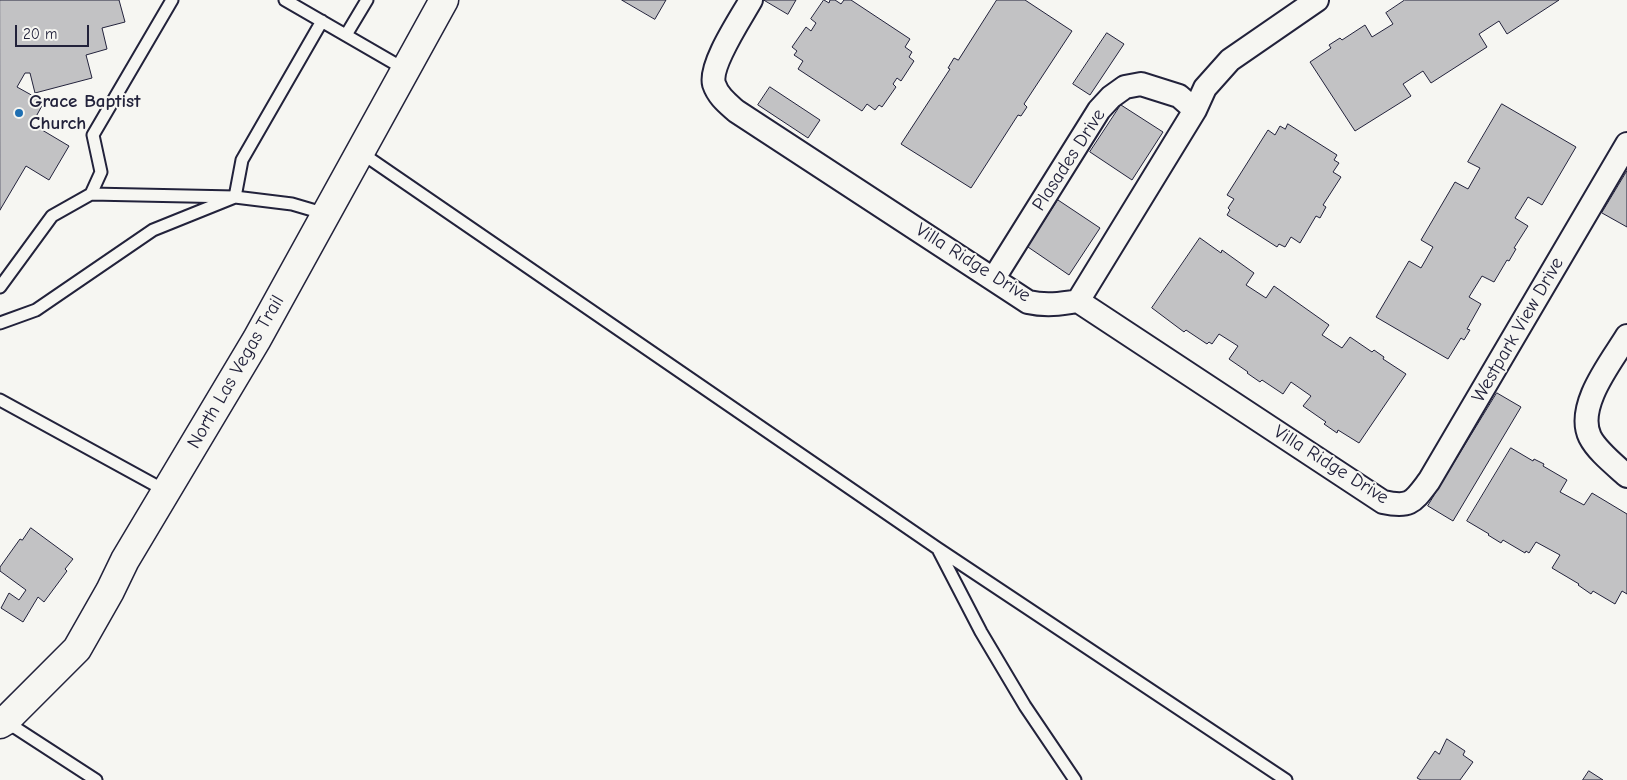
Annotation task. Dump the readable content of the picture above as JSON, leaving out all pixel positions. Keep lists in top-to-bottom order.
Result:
{
  "streets": {
    "street": [
      "Plasades Drive",
      "Villa Ridge Drive",
      "Westpark View Drive",
      "North Las Vegas Trail"
    ]
  },
  "crossings": [
    ["Plasades Drive", "Villa Ridge Drive"],
    ["Villa Ridge Drive", "Westpark View Drive"]
  ],
  "places": ["Grace Baptist Church"],
  "scale_bar": "20 m"
}
